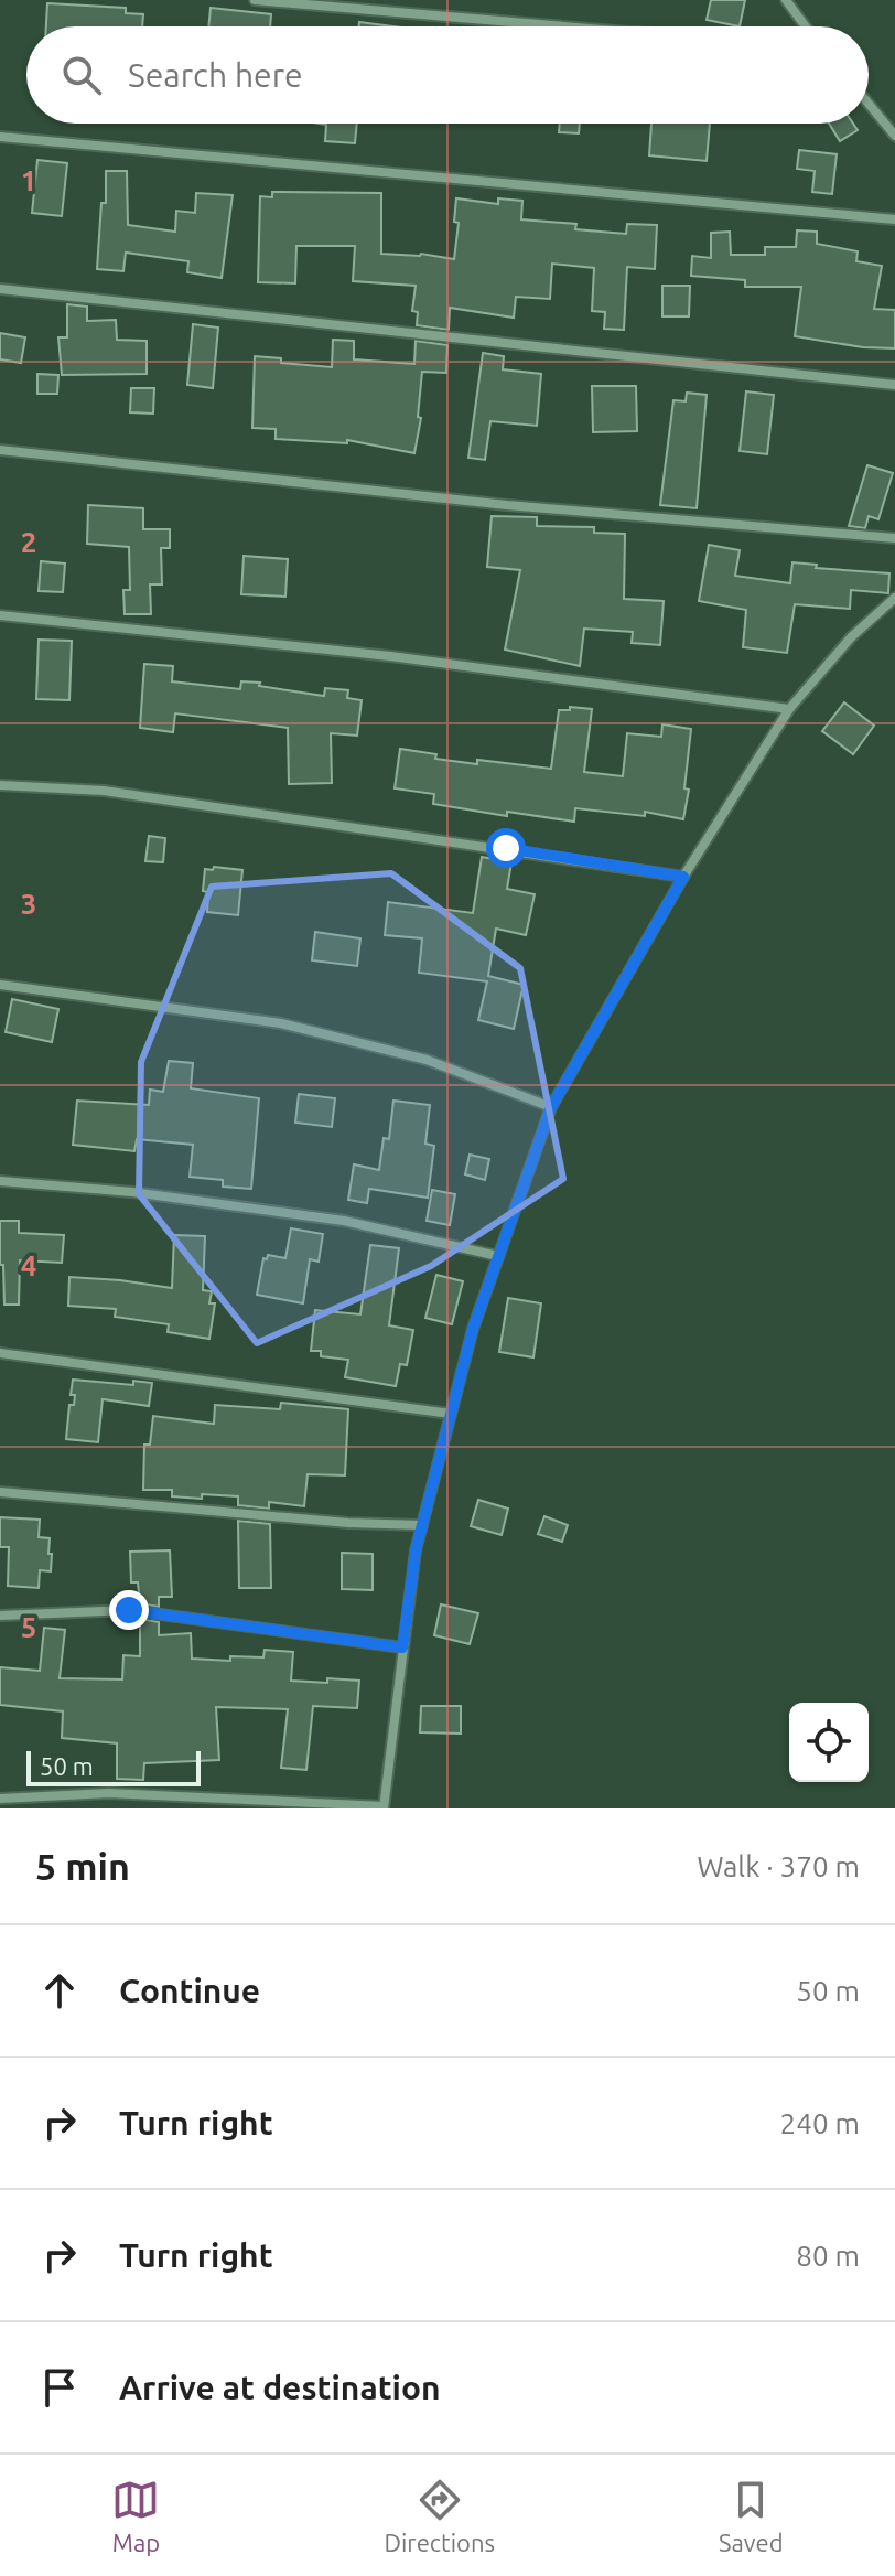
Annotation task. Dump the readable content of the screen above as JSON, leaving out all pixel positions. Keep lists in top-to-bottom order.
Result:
{
  "scale_bar": "50 m",
  "page": {
    "search": "Search here",
    "scale": "50 m",
    "heading": ["5 min", "Walk · 370 m"],
    "list": [
      ["Continue", "50 m"],
      ["Turn right", "240 m"],
      ["Turn right", "80 m"],
      "Arrive at destination"
    ],
    "nav": ["Map", "Directions", "Saved"]
  },
  "grid": {
    "rows": [
      "1",
      "2",
      "3",
      "4",
      "5"
    ]
  }
}
